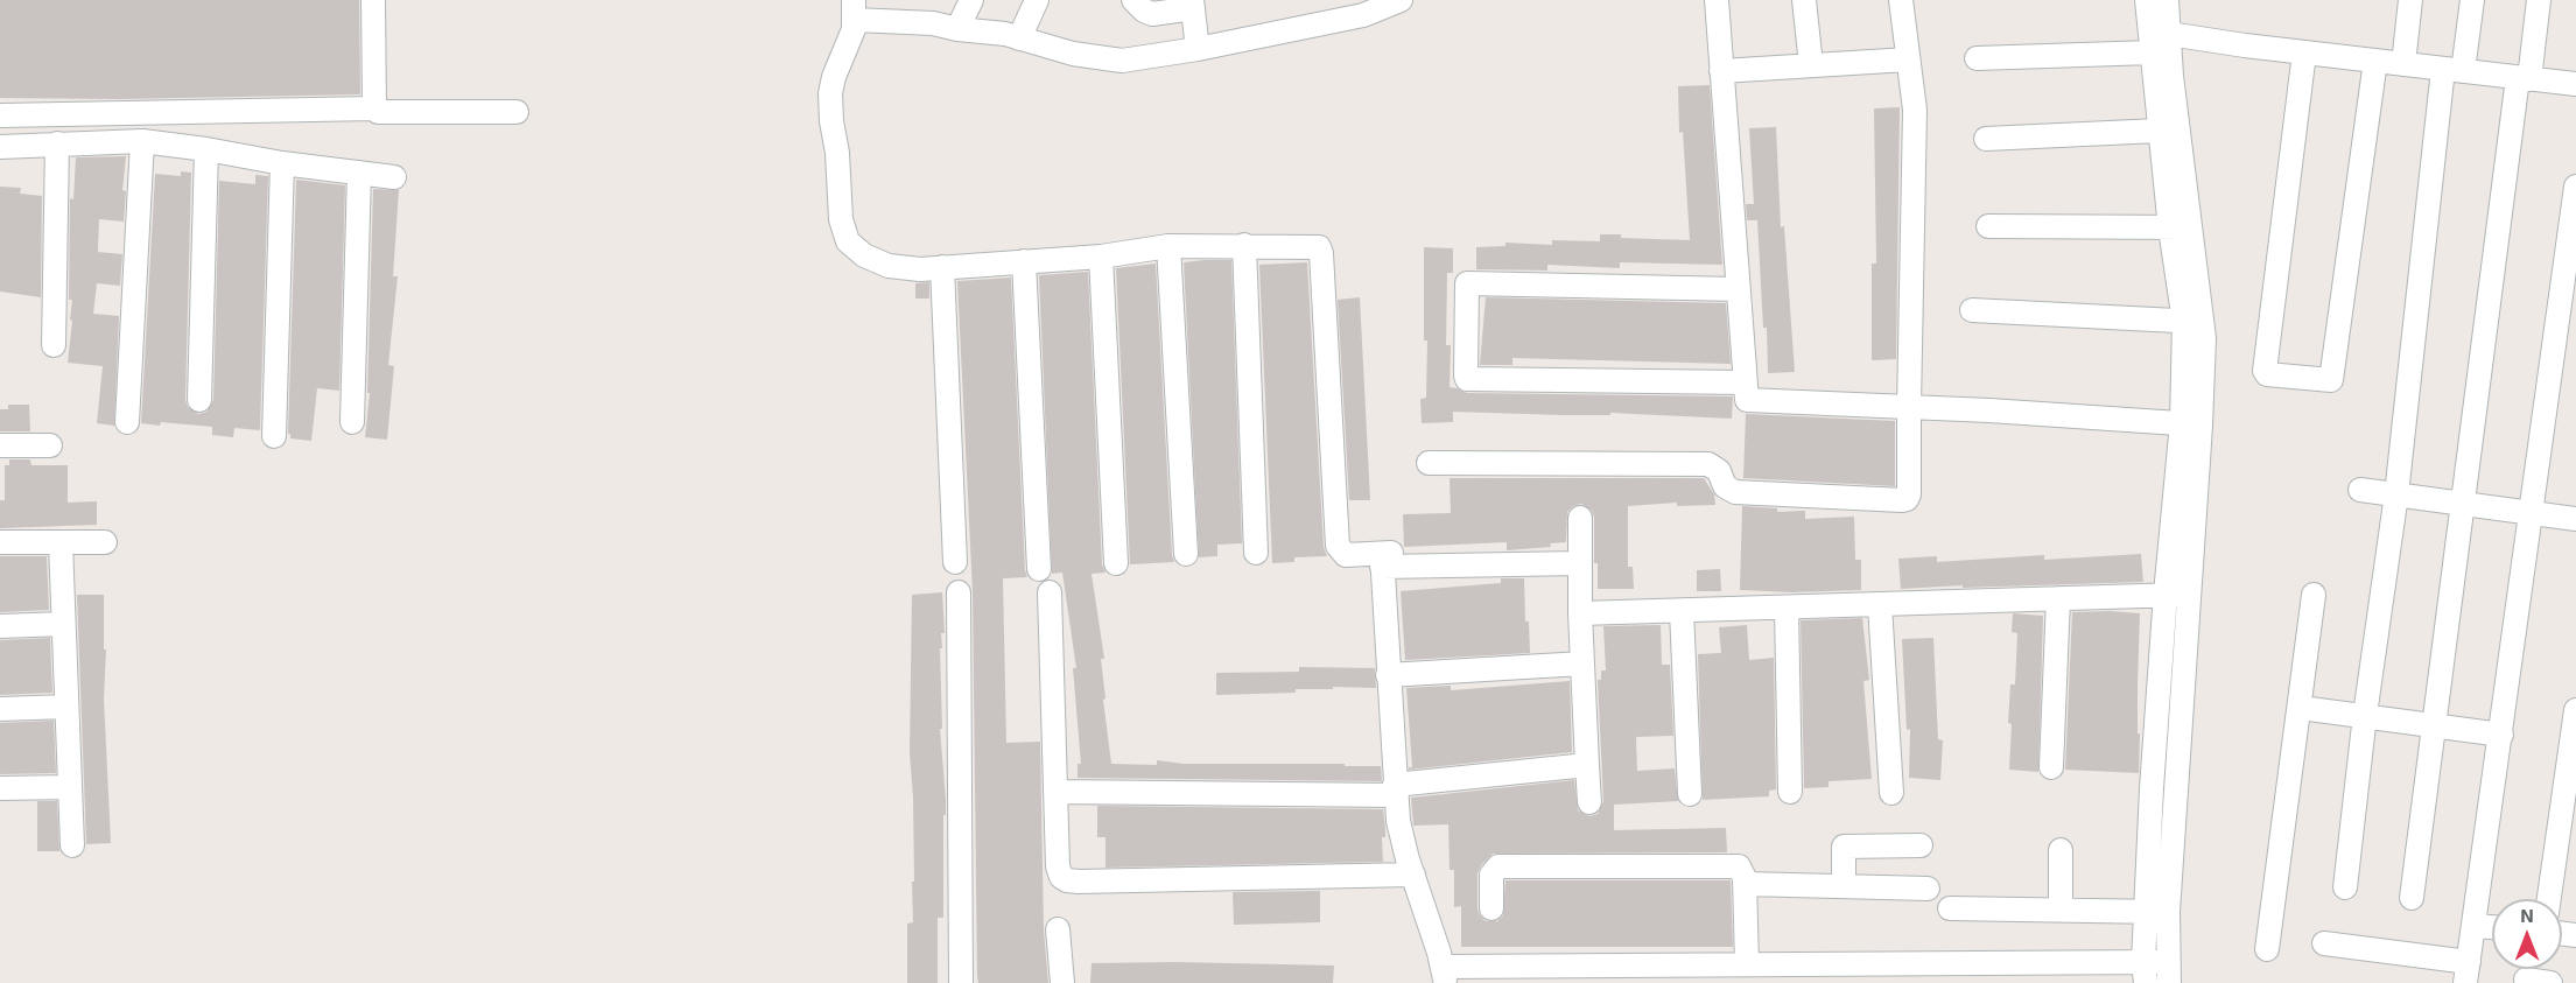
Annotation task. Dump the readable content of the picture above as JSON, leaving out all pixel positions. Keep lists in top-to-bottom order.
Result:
{
  "north": "top"
}
